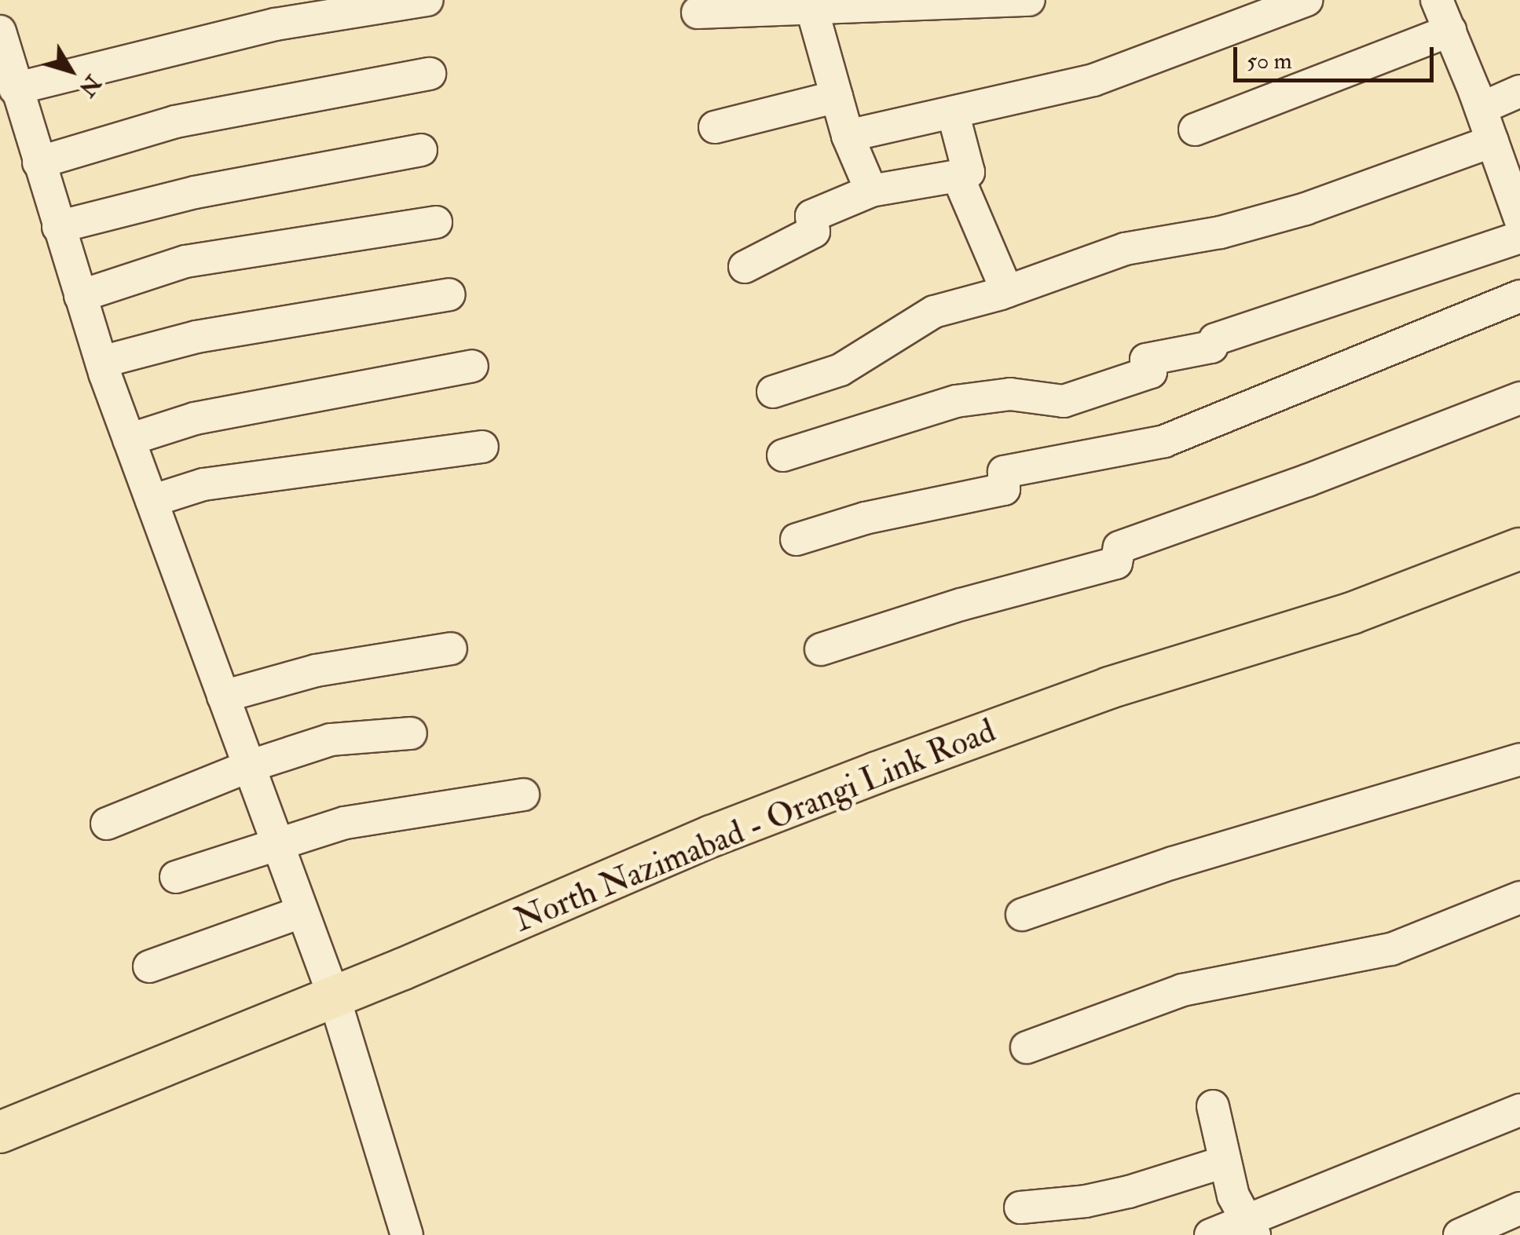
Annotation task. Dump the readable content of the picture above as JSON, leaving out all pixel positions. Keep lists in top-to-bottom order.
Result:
{
  "streets": {
    "main road": ["North Nazimabad - Orangi Link Road"]
  },
  "scale_bar": "50 m",
  "north": "bottom right"
}
